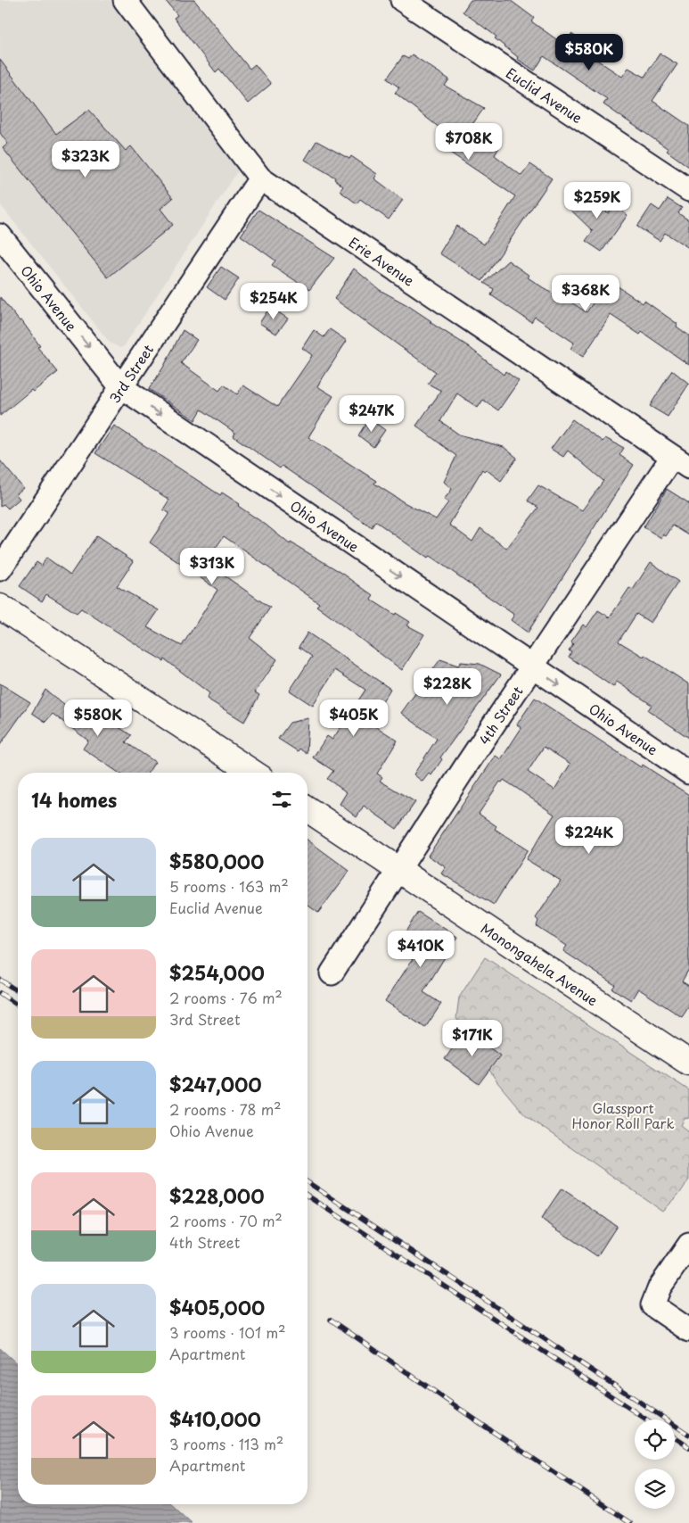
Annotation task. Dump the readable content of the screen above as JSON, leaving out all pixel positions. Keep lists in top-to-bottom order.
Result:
{
  "streets": {
    "main road": ["Monongahela Avenue"],
    "street": [
      "Euclid Avenue",
      "Erie Avenue",
      "Ohio Avenue",
      "3rd Street",
      "4th Street"
    ]
  },
  "crossings": [
    ["Erie Avenue", "3rd Street"],
    ["Erie Avenue", "4th Street"],
    ["Ohio Avenue", "3rd Street"],
    ["Ohio Avenue", "4th Street"],
    ["4th Street", "Monongahela Avenue"]
  ],
  "one_way": ["Ohio Avenue"],
  "parks": ["Glassport Honor Roll Park"],
  "page": {
    "price": [
      "$580K",
      "$708K",
      "$323K",
      "$259K",
      "$368K",
      "$254K",
      "$247K",
      "$313K",
      "$228K",
      "$580K",
      "$405K",
      "$224K",
      "$410K",
      "$171K"
    ],
    "heading": "14 homes",
    "list": [
      {
        "name": "$580,000",
        "note": "5 rooms · 163 m² · Euclid Avenue"
      },
      {
        "name": "$254,000",
        "note": "2 rooms · 76 m² · 3rd Street"
      },
      {
        "name": "$247,000",
        "note": "2 rooms · 78 m² · Ohio Avenue"
      },
      {
        "name": "$228,000",
        "note": "2 rooms · 70 m² · 4th Street"
      },
      {
        "name": "$405,000",
        "note": "3 rooms · 101 m² · Apartment"
      },
      {
        "name": "$410,000",
        "note": "3 rooms · 113 m² · Apartment"
      }
    ]
  }
}
